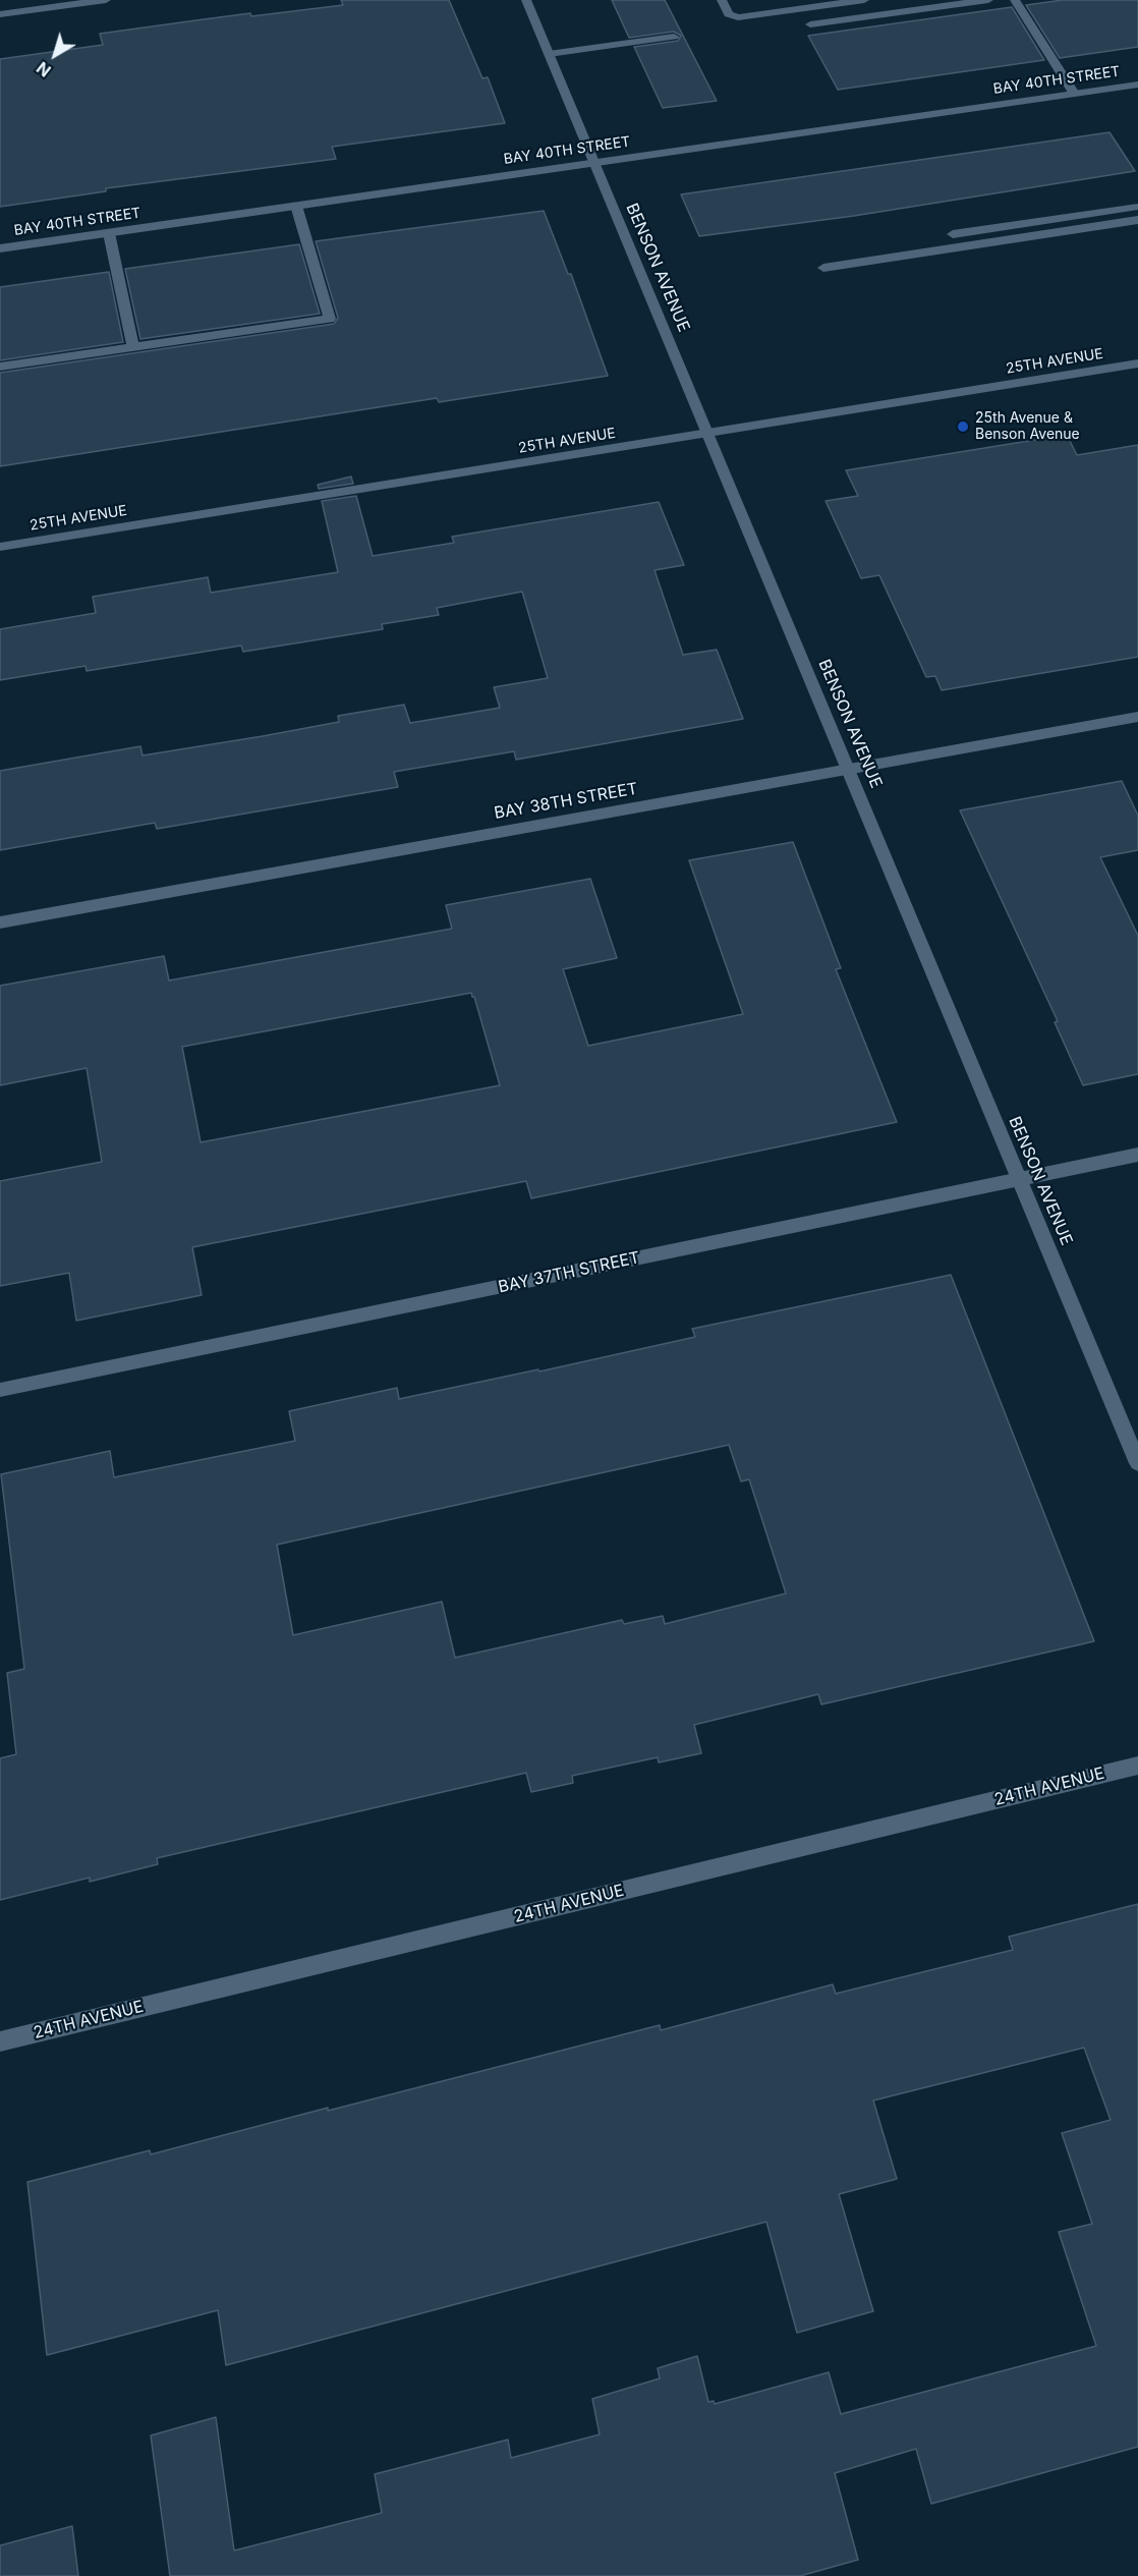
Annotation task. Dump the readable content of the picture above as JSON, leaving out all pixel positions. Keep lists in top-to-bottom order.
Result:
{
  "streets": {
    "street": [
      "BAY 40TH STREET",
      "BENSON AVENUE",
      "25TH AVENUE",
      "BAY 38TH STREET",
      "BAY 37TH STREET",
      "24TH AVENUE"
    ]
  },
  "crossings": [
    ["BAY 40TH STREET", "BENSON AVENUE"],
    ["BENSON AVENUE", "25TH AVENUE"],
    ["BENSON AVENUE", "BAY 38TH STREET"],
    ["BENSON AVENUE", "BAY 37TH STREET"]
  ],
  "places": ["25th Avenue & Benson Avenue"],
  "north": "bottom left"
}
